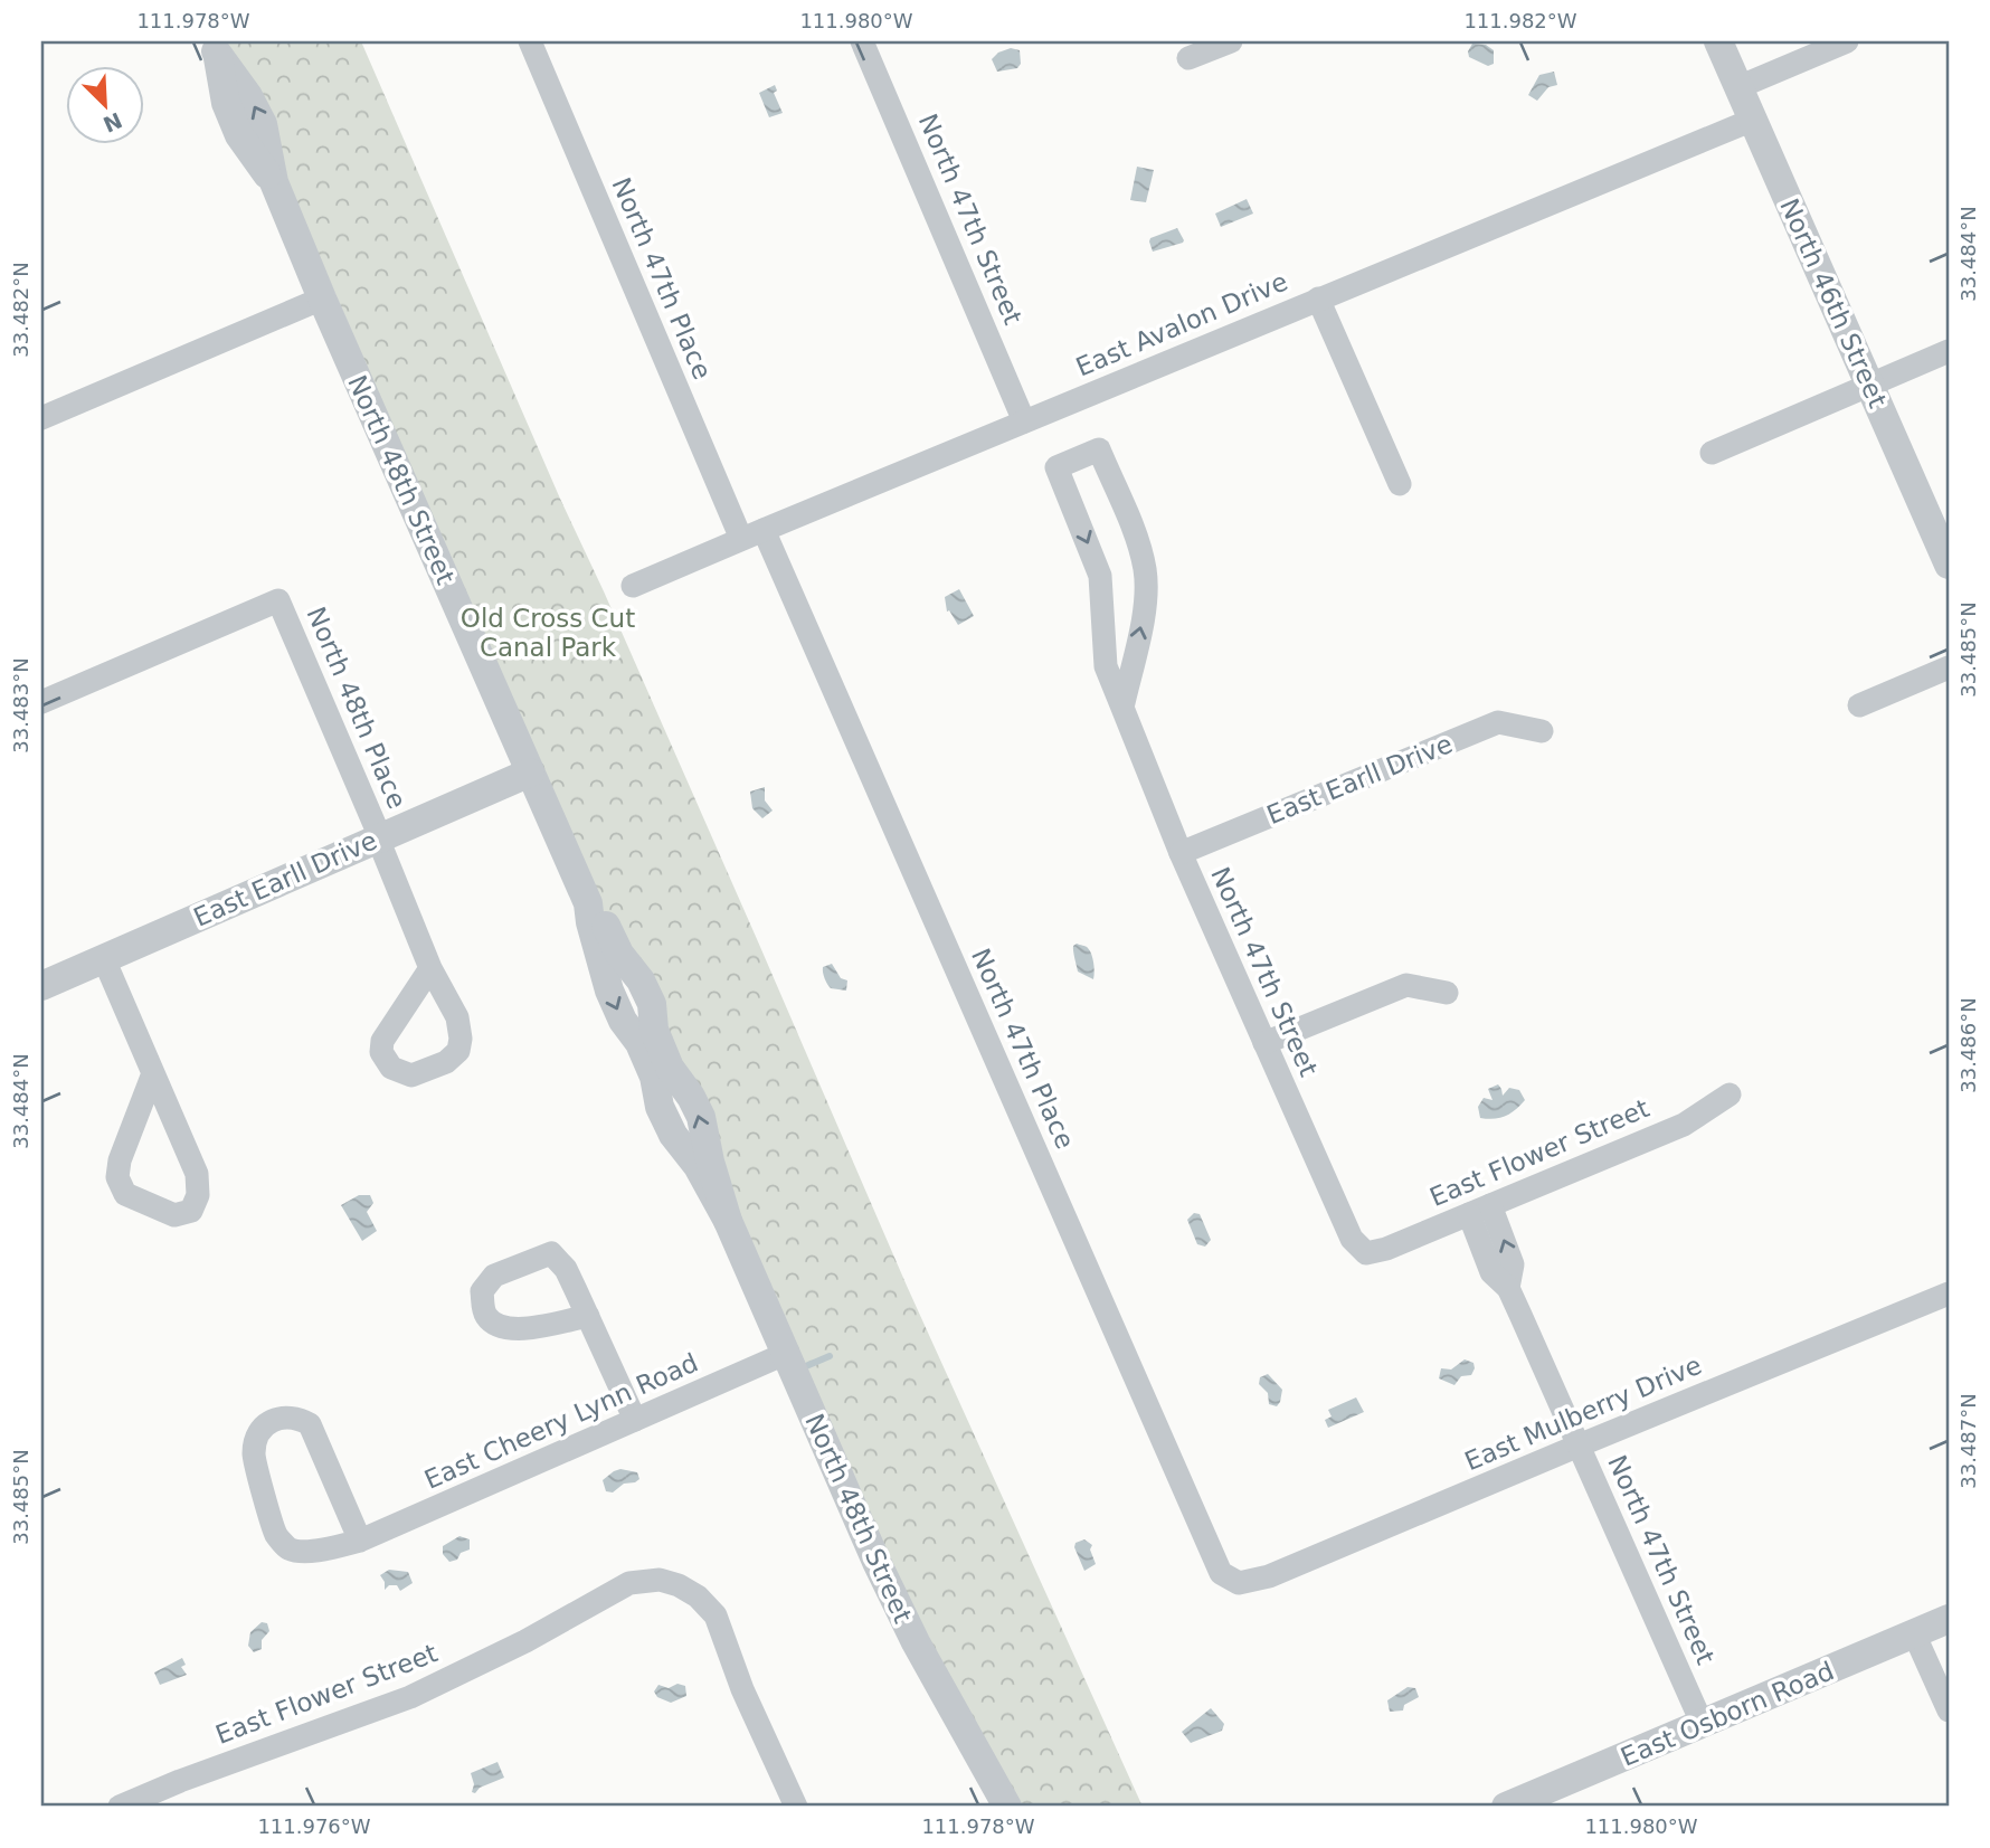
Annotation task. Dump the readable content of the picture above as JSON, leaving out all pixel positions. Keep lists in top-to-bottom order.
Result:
{
  "streets": {
    "street": [
      "North 47th Street",
      "North 47th Place",
      "North 46th Street",
      "East Avalon Drive",
      "North 48th Street",
      "North 48th Place",
      "East Earll Drive",
      "East Flower Street",
      "East Mulberry Drive",
      "East Cheery Lynn Road",
      "East Osborn Road"
    ]
  },
  "crossings": [
    ["North 47th Street", "East Avalon Drive"],
    ["North 47th Street", "East Earll Drive"],
    ["North 47th Street", "East Flower Street"],
    ["North 47th Street", "East Mulberry Drive"],
    ["North 47th Street", "East Osborn Road"],
    ["North 47th Place", "East Avalon Drive"],
    ["North 47th Place", "East Mulberry Drive"],
    ["North 46th Street", "East Avalon Drive"],
    ["North 48th Street", "East Earll Drive"],
    ["North 48th Street", "East Cheery Lynn Road"],
    ["North 48th Place", "East Earll Drive"]
  ],
  "parks": ["Old Cross Cut Canal Park"],
  "north": "bottom right",
  "coordinates": [
    "111.978°W",
    "111.980°W",
    "111.982°W",
    "33.484°N",
    "33.482°N",
    "33.485°N",
    "33.483°N",
    "33.486°N",
    "33.487°N",
    "111.976°W"
  ]
}
